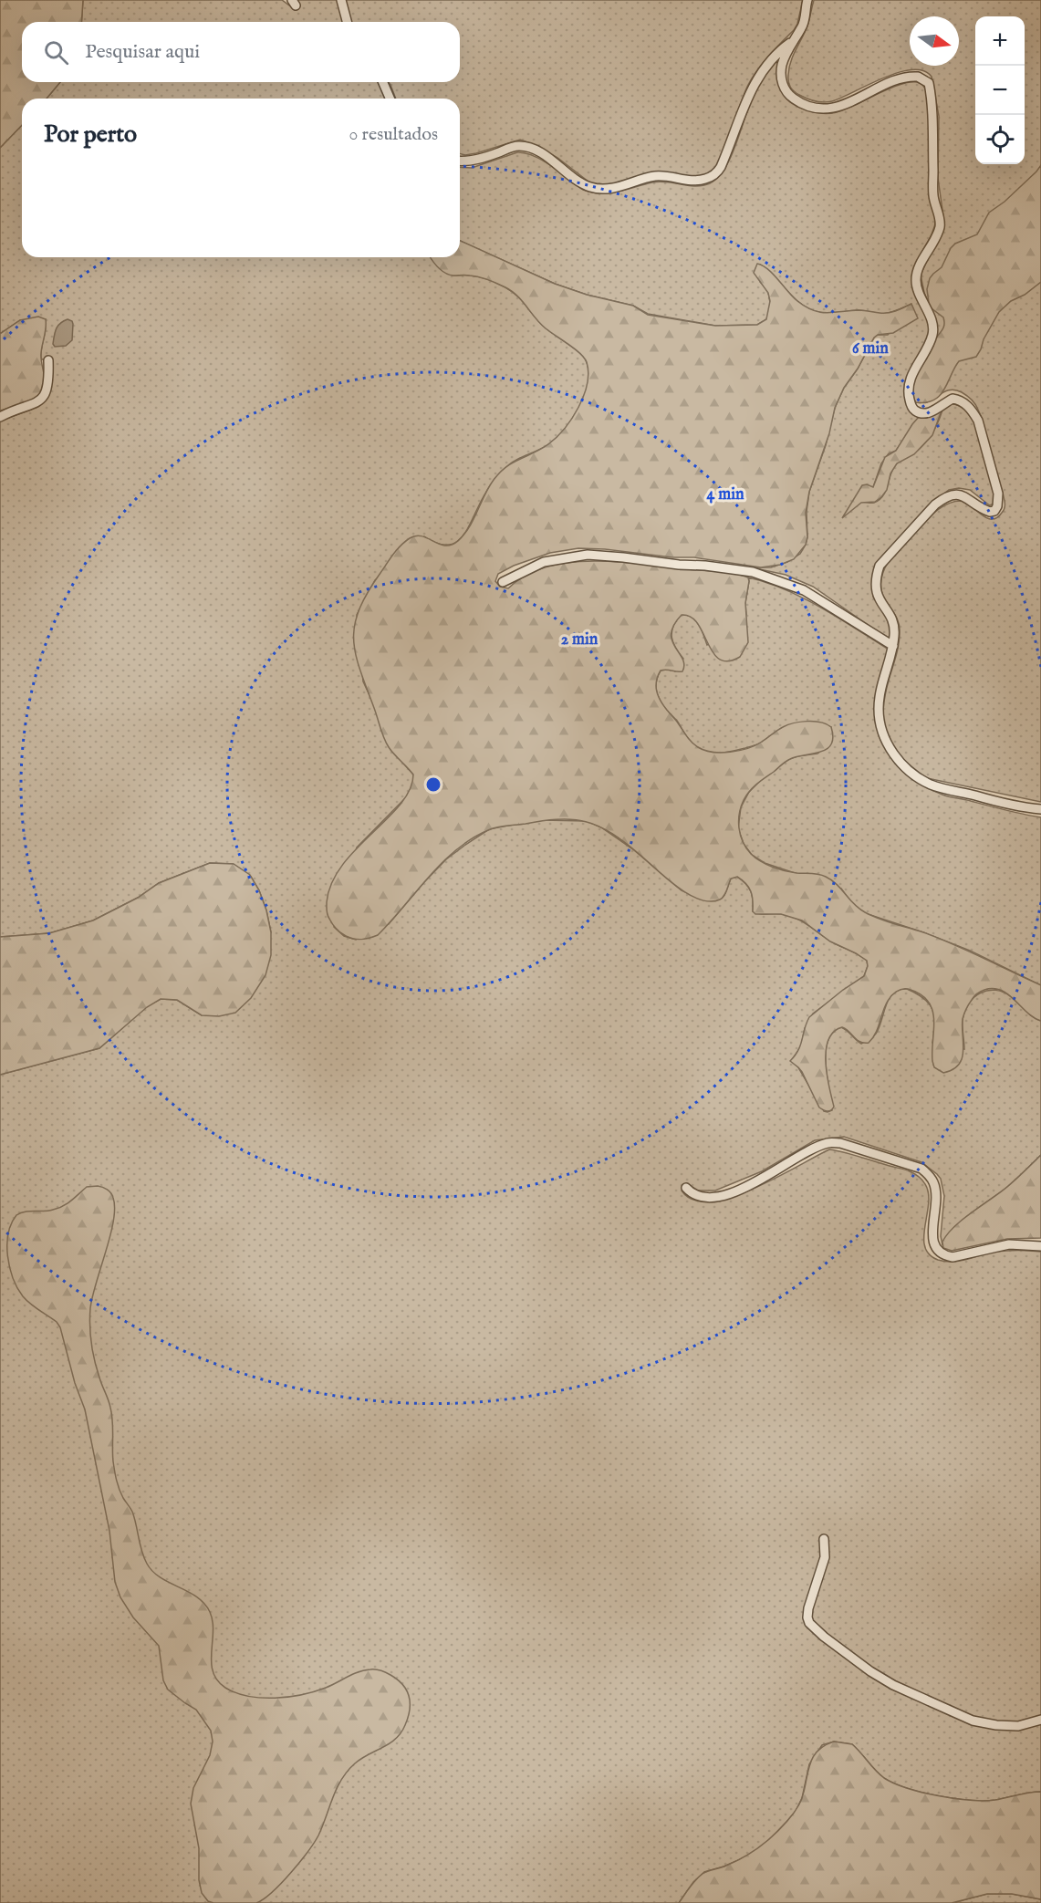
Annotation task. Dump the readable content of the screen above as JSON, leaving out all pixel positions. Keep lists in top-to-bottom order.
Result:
{
  "north": "right",
  "page": {
    "map_buttons": ["+", "−"],
    "search": "Pesquisar aqui",
    "heading": ["Por perto", "0 resultados"]
  },
  "rings": ["6 min", "4 min", "2 min"]
}
